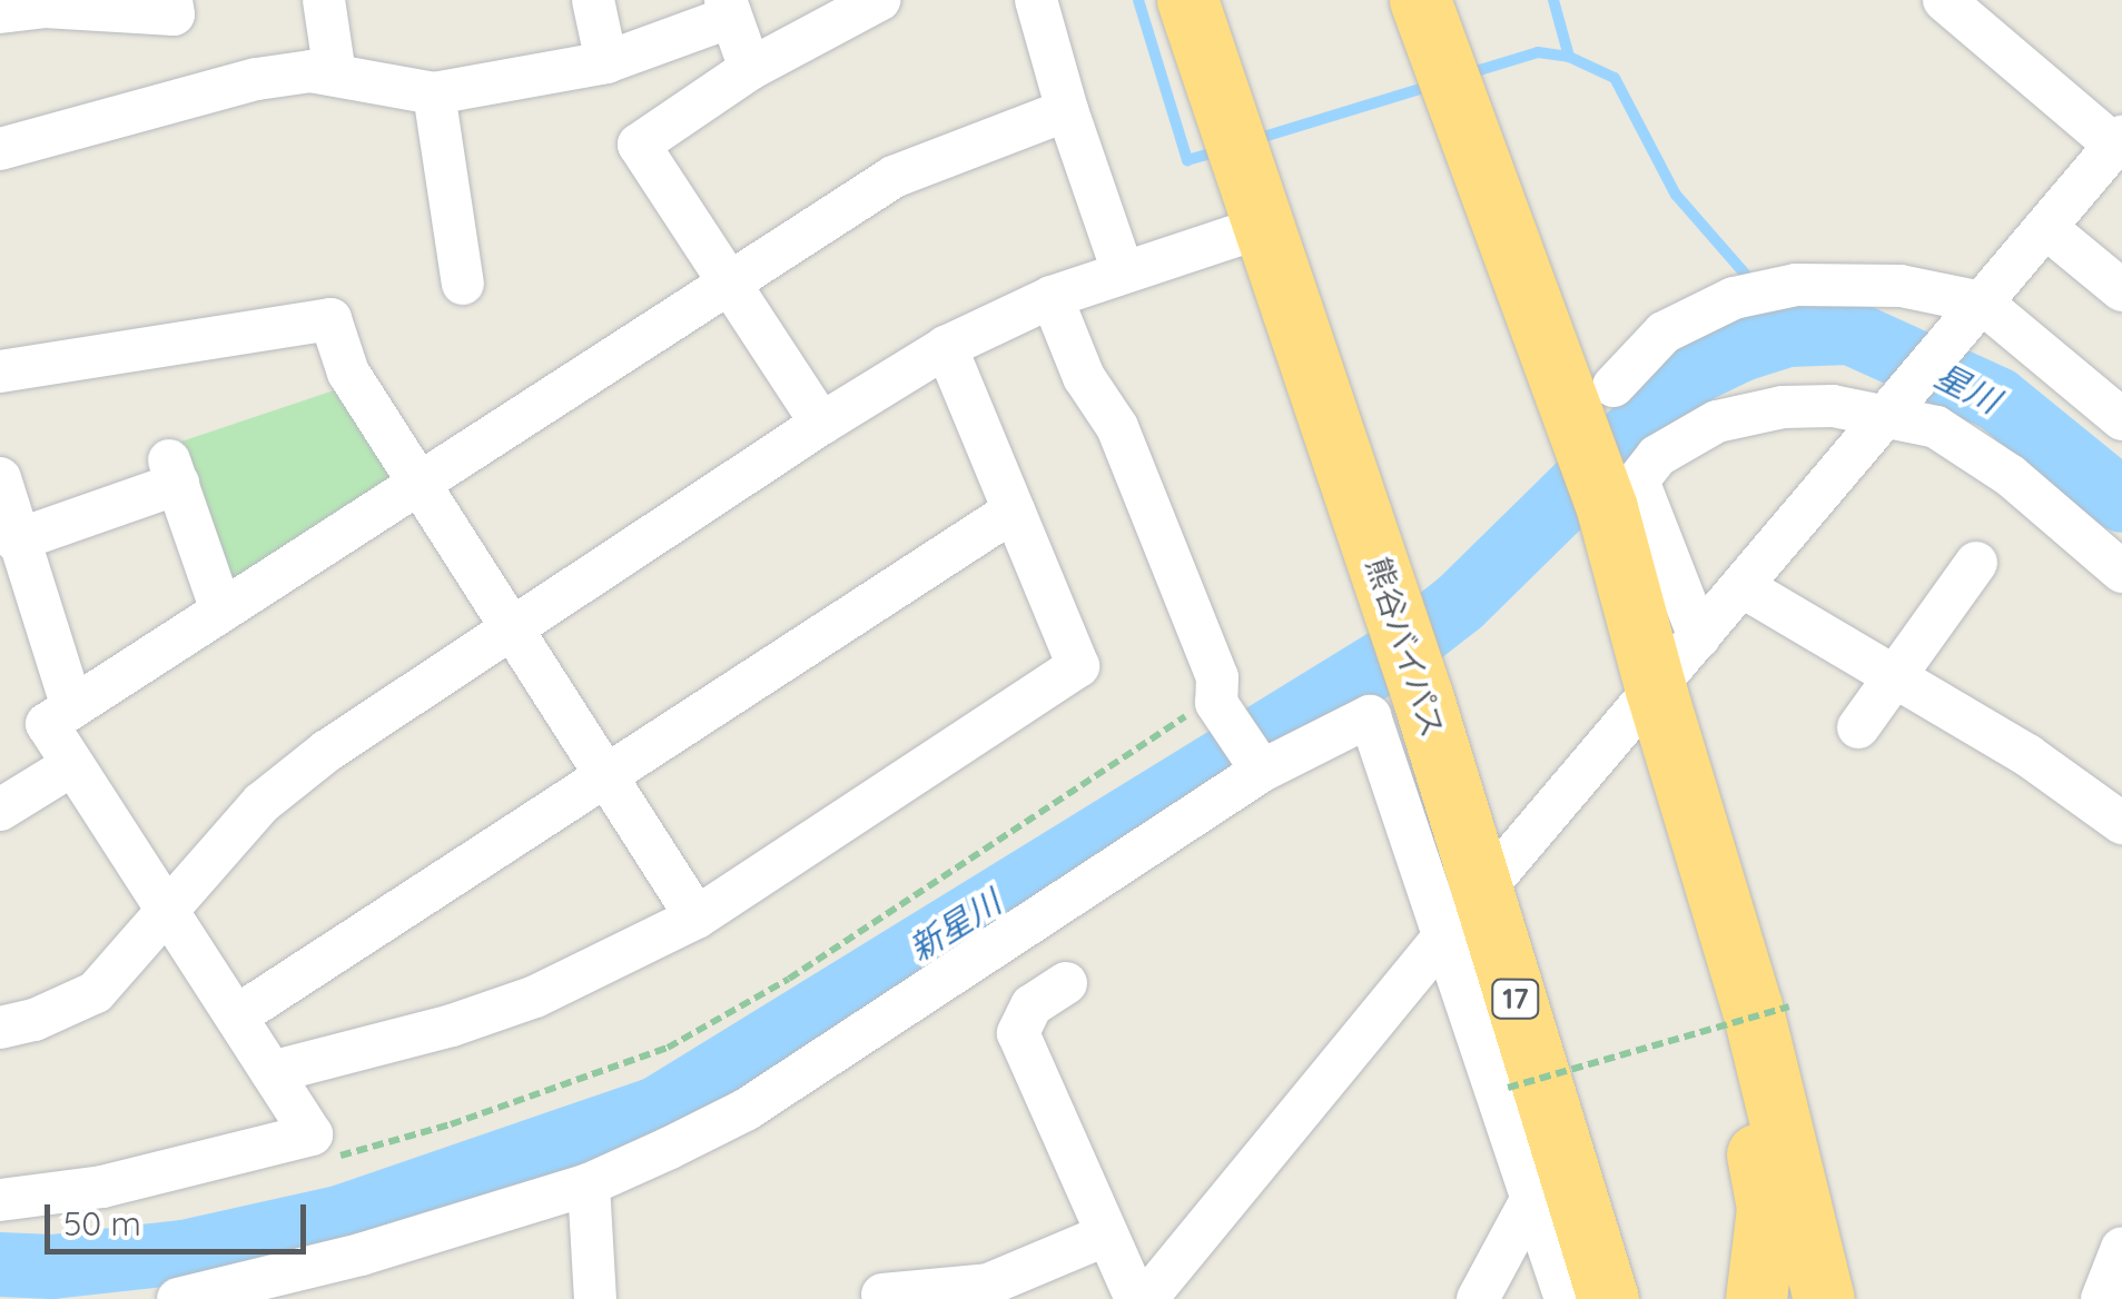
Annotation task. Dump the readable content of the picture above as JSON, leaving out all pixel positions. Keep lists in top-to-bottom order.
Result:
{
  "streets": {
    "highway": ["熊谷バイパス", "17"]
  },
  "water": ["星川", "新星川"],
  "scale_bar": "50 m"
}
